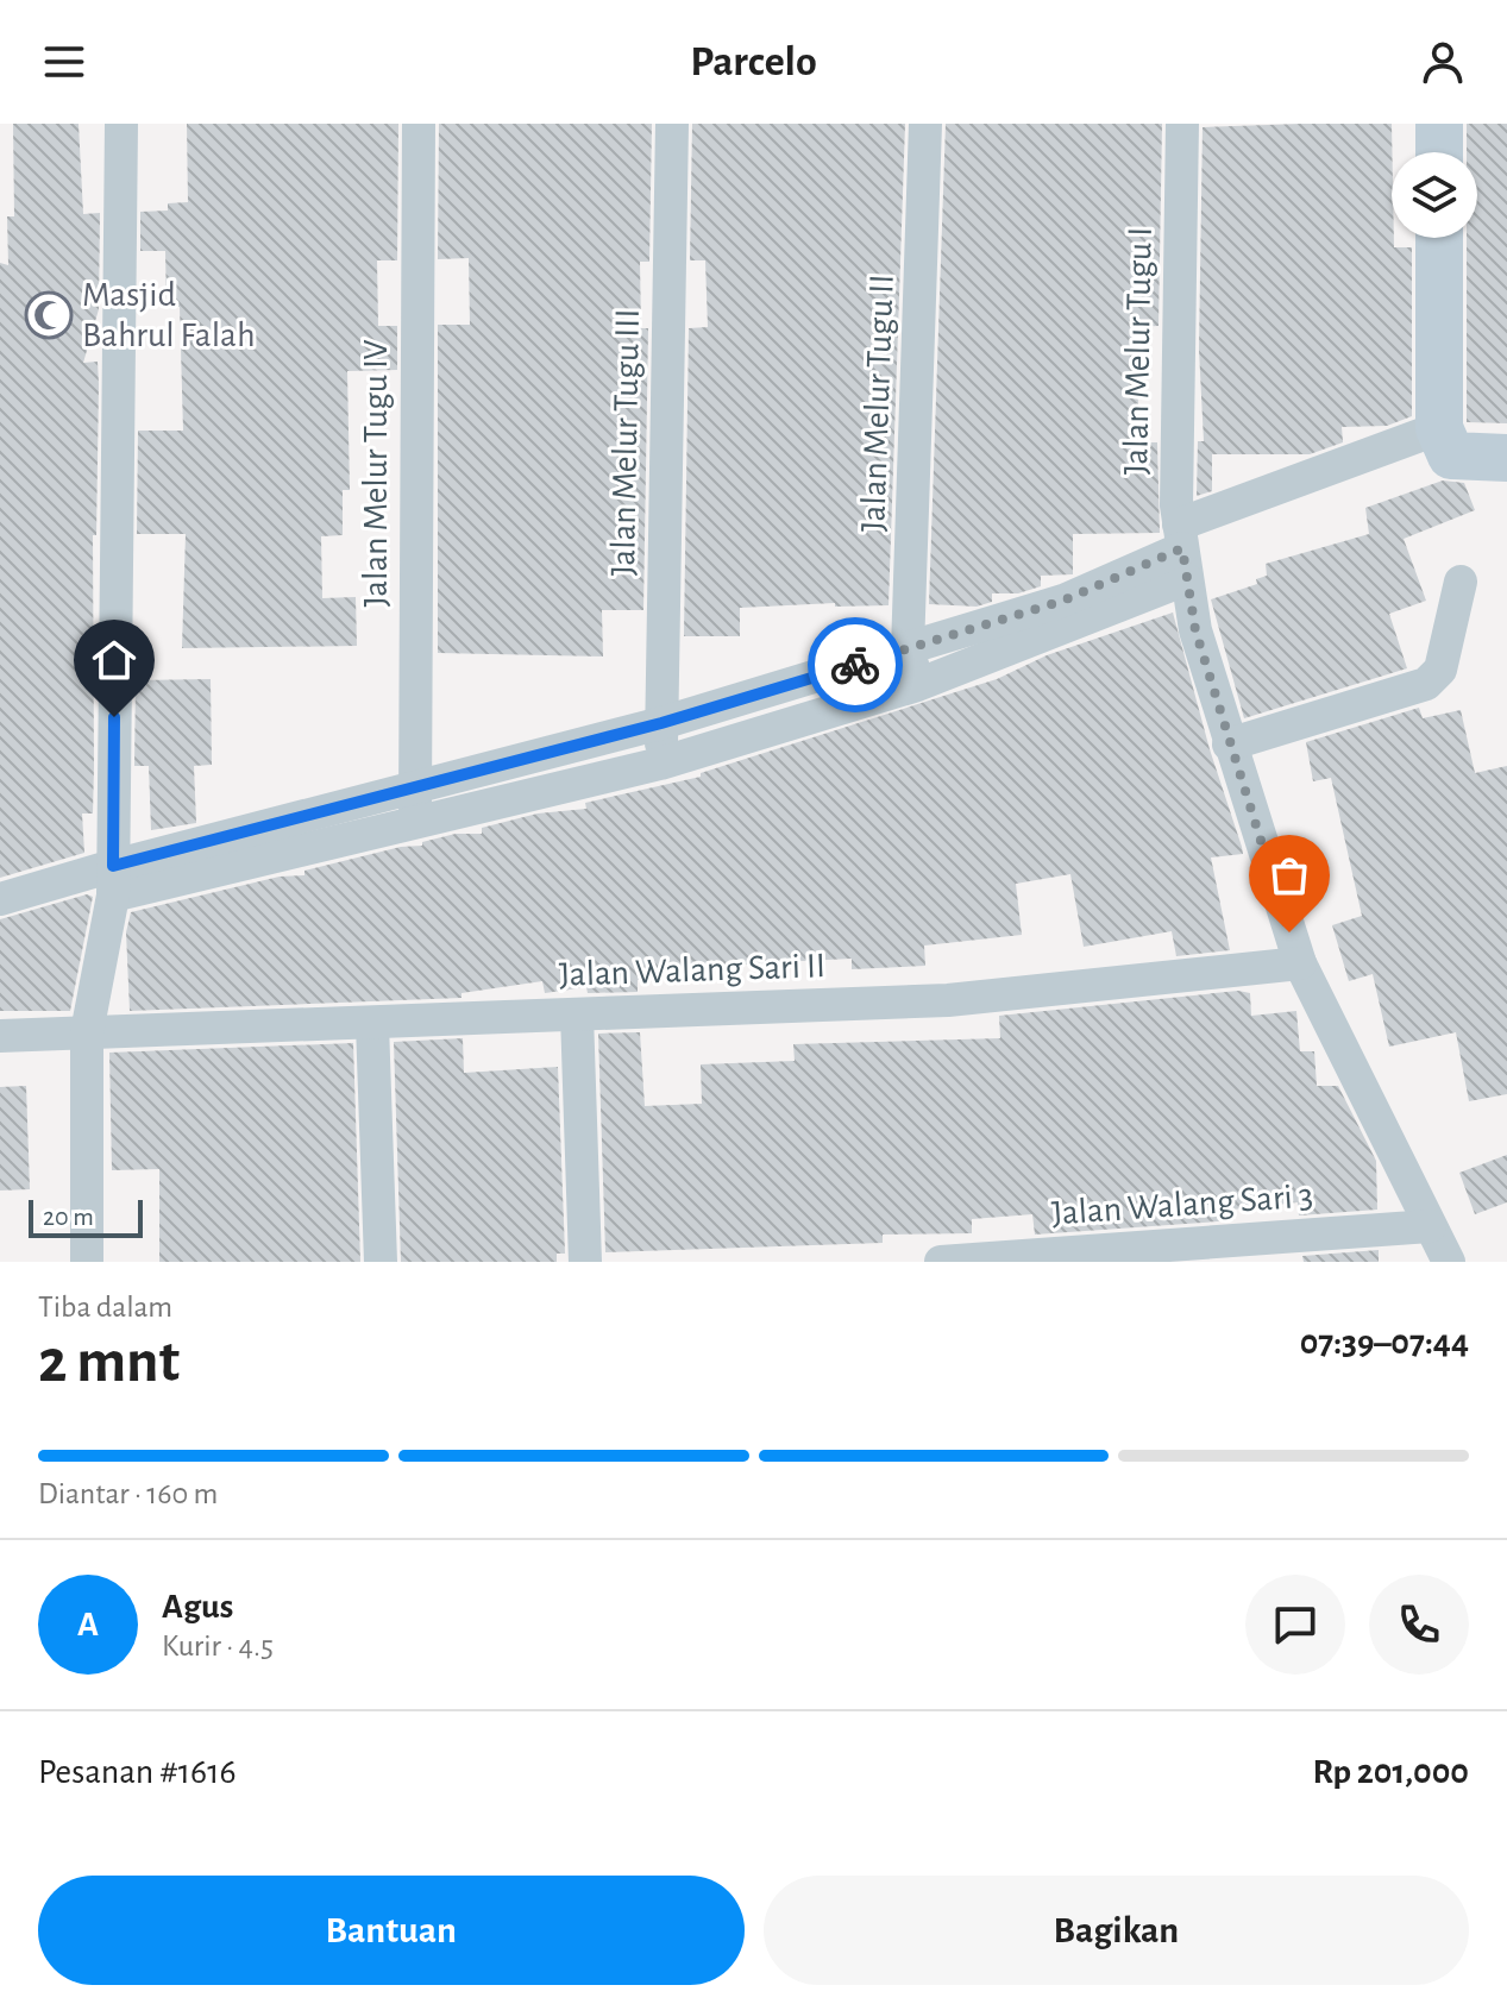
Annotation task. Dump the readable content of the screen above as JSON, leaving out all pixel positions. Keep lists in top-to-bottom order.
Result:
{
  "streets": {
    "street": [
      "Jalan Melur Tugu I",
      "Jalan Melur Tugu II",
      "Jalan Melur Tugu III",
      "Jalan Melur Tugu IV",
      "Jalan Walang Sari II",
      "Jalan Walang Sari 3"
    ]
  },
  "crossings": [
    ["Jalan Melur Tugu I", "Jalan Walang Sari II"],
    ["Jalan Melur Tugu I", "Jalan Walang Sari 3"]
  ],
  "places": {
    "mosque": ["Masjid Bahrul Falah"]
  },
  "scale_bar": "20 m",
  "page": {
    "header": "Parcelo",
    "scale": "20 m",
    "heading": ["2 mnt", "Tiba dalam", "07:39–07:44"],
    "panel": [
      "Agus",
      "Kurir · 4.5",
      "Pesanan #1616",
      "Rp 201,000"
    ],
    "bar": "Diantar · 160 m",
    "round": "A",
    "buttons": ["Bantuan", "Bagikan"]
  }
}
